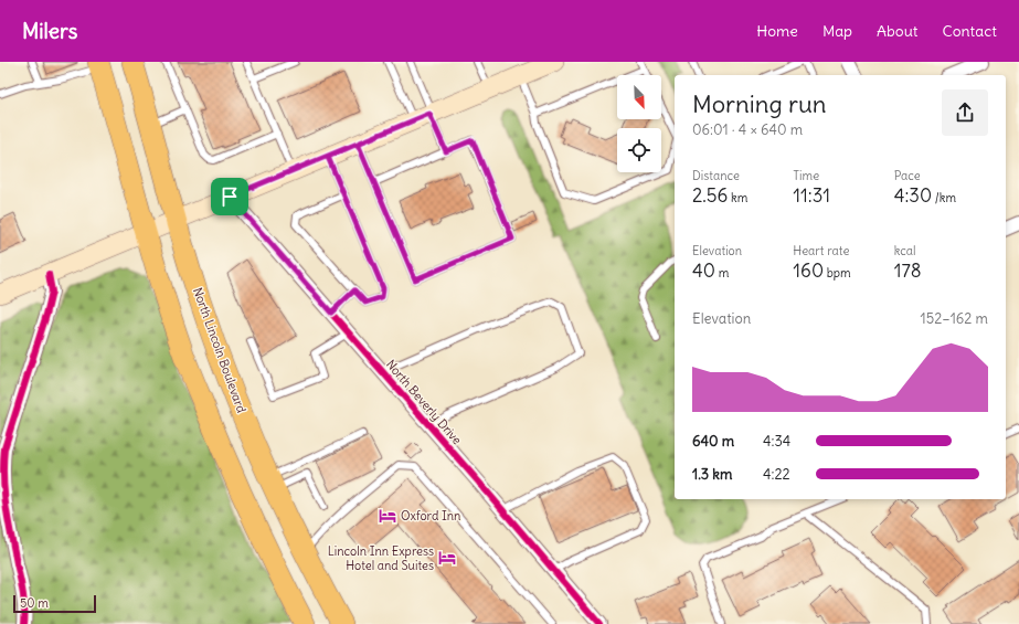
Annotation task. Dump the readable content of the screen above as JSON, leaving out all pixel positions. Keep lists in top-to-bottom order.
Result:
{
  "streets": {
    "main road": ["North Lincoln Boulevard"],
    "street": ["North Beverly Drive"]
  },
  "places": {
    "hotel": ["Oxford Inn", "Lincoln Inn Express Hotel and Suites"]
  },
  "scale_bar": "50 m",
  "north": "bottom right",
  "page": {
    "header": "Milers",
    "nav": [
      "Home",
      "Map",
      "About",
      "Contact"
    ],
    "heading": ["Morning run", "06:01 · 4 × 640 m"],
    "stats": [
      ["Distance", "2.56 km"],
      ["Time", "11:31"],
      ["Pace", "4:30 /km"],
      ["Elevation", "40 m"],
      ["Heart rate", "160 bpm"],
      ["kcal", "178"]
    ],
    "chart": ["Elevation", "152–162 m"],
    "list": [
      {
        "name": "640 m",
        "note": "4:34"
      },
      {
        "name": "1.3 km",
        "note": "4:22"
      }
    ],
    "scale": "50 m"
  }
}
